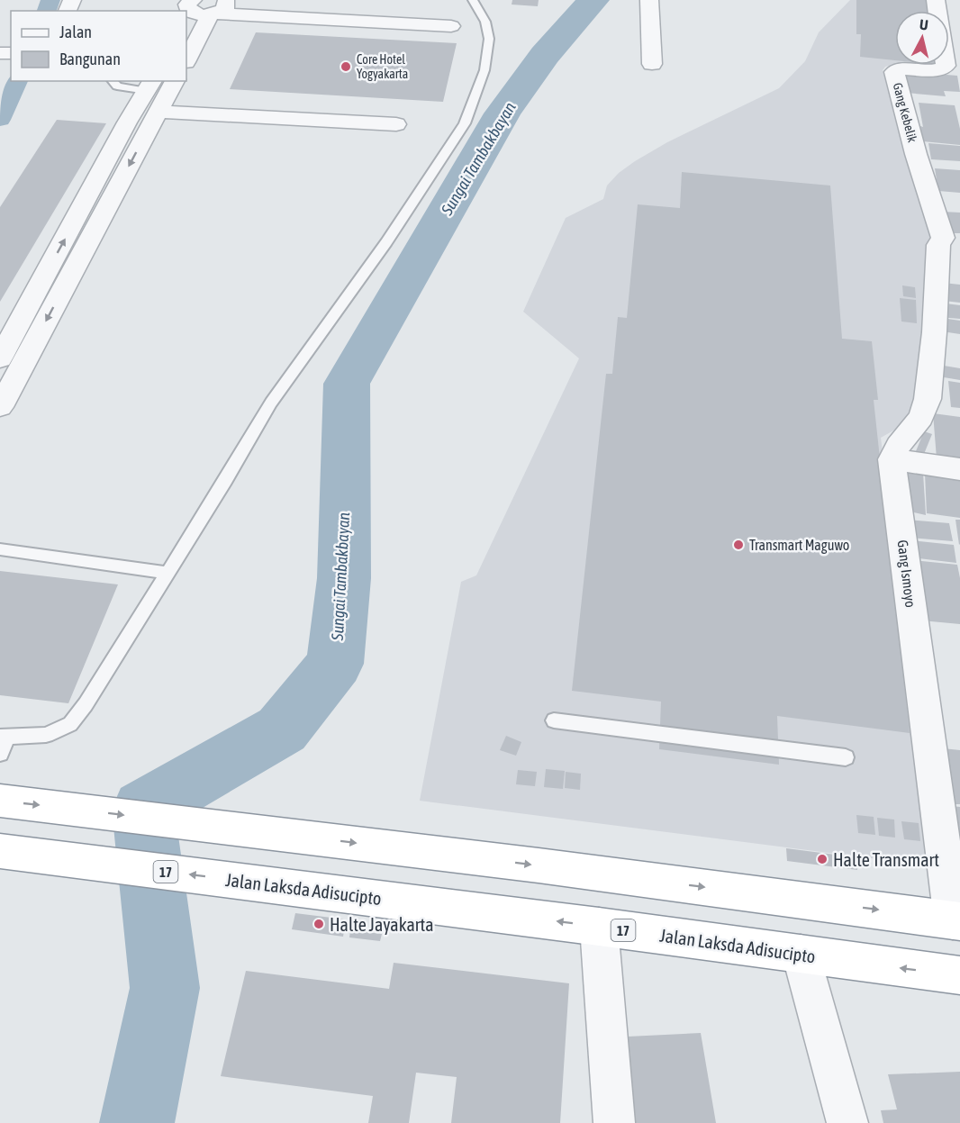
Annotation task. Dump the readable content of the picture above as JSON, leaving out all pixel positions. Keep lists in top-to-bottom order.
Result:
{
  "streets": {
    "highway": ["17", "Jalan Laksda Adisucipto"],
    "street": ["Gang Kebelik", "Gang Ismoyo"]
  },
  "water": ["Sungai Tambakbayan"],
  "places": [
    "Core Hotel Yogyakarta",
    "Transmart Maguwo",
    "Halte Transmart",
    "Halte Jayakarta"
  ],
  "legend": ["Jalan", "Bangunan"],
  "north": "top"
}
